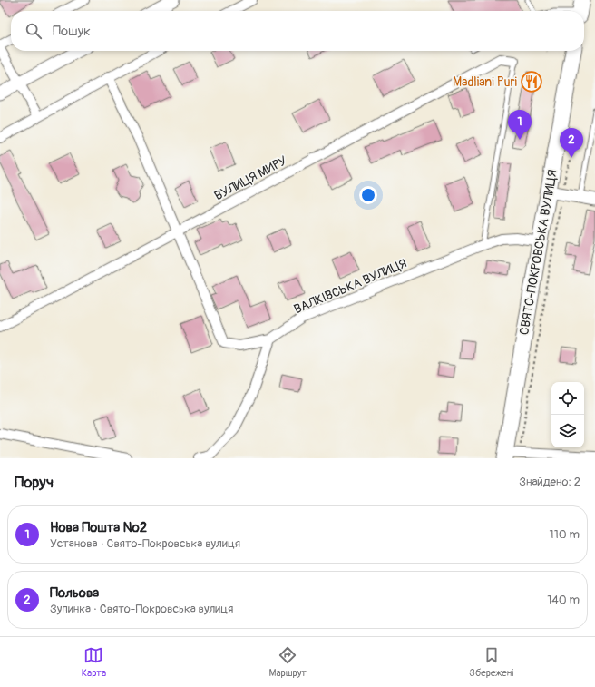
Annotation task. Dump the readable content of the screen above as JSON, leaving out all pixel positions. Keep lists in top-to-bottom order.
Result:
{
  "streets": {
    "main road": ["СВЯТО-ПОКРОВСЬКА ВУЛИЦЯ"],
    "street": ["ВУЛИЦЯ МИРУ", "ВАЛКІВСЬКА ВУЛИЦЯ"]
  },
  "crossings": [
    ["СВЯТО-ПОКРОВСЬКА ВУЛИЦЯ", "ВАЛКІВСЬКА ВУЛИЦЯ"]
  ],
  "places": {
    "restaurant": ["Madliani Puri"]
  },
  "page": {
    "search": "Пошук",
    "pins": ["1", "2"],
    "heading": ["Поруч", "Знайдено: 2"],
    "list": [
      {
        "mark": "1",
        "name": "Нова Пошта №2",
        "note": "Установа · Свято-Покровська вулиця",
        "value": "110 m"
      },
      {
        "mark": "2",
        "name": "Польова",
        "note": "Зупинка · Свято-Покровська вулиця",
        "value": "140 m"
      }
    ],
    "nav": ["Карта", "Маршрут", "Збережені"]
  }
}
